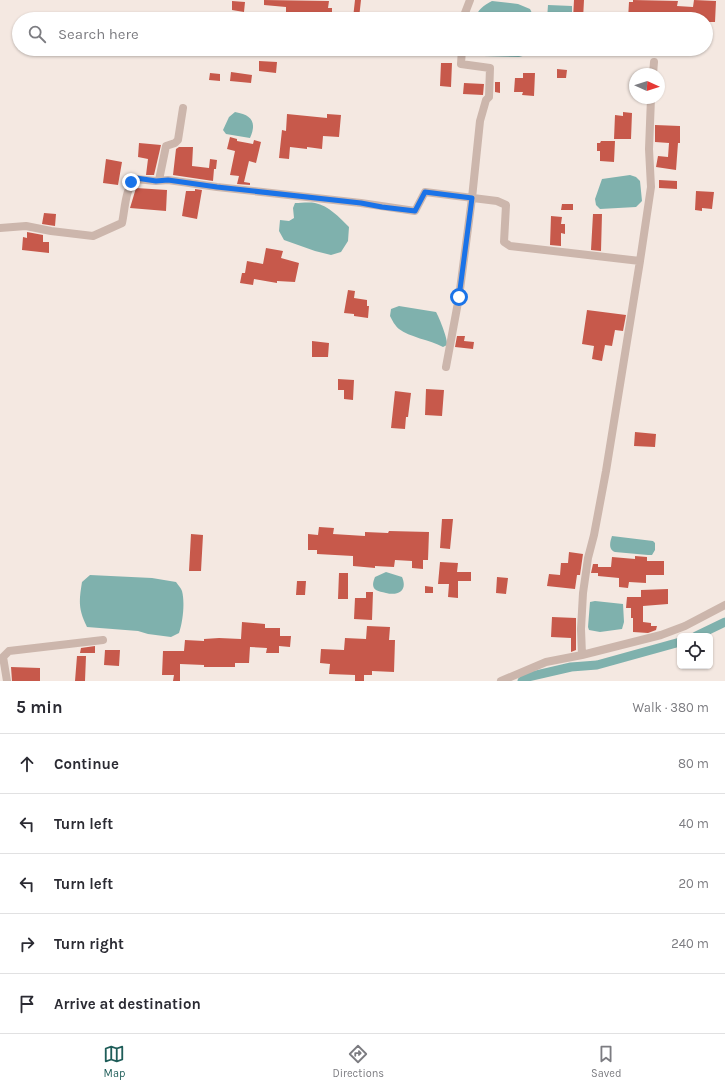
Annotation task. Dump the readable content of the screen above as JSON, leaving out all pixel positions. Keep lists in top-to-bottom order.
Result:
{
  "north": "right",
  "page": {
    "search": "Search here",
    "heading": ["5 min", "Walk · 380 m"],
    "list": [
      ["Continue", "80 m"],
      ["Turn left", "40 m"],
      ["Turn left", "20 m"],
      ["Turn right", "240 m"],
      "Arrive at destination"
    ],
    "nav": ["Map", "Directions", "Saved"]
  }
}
